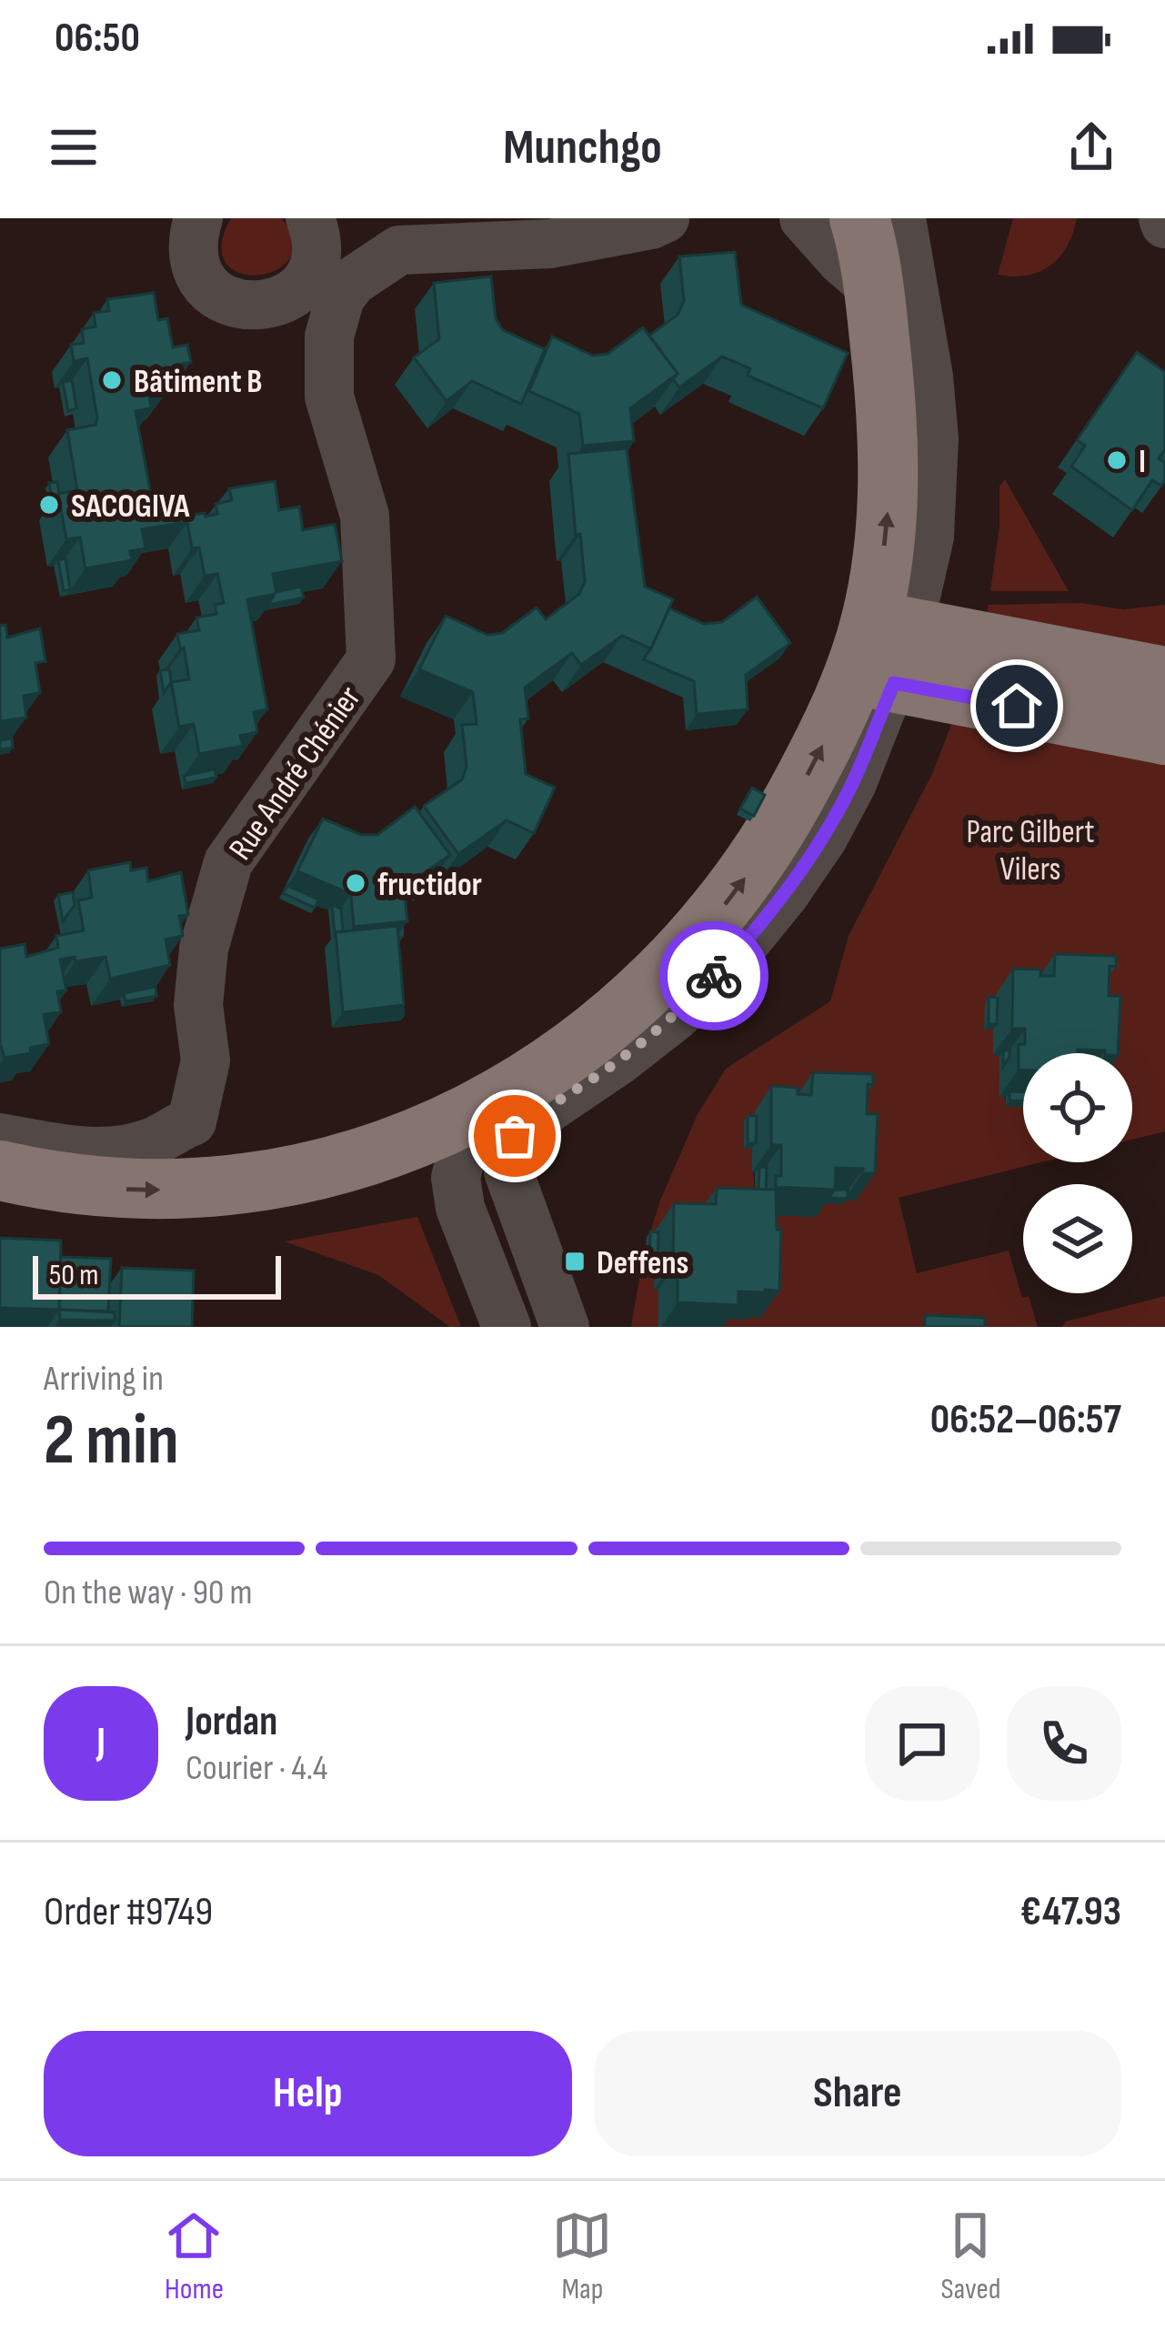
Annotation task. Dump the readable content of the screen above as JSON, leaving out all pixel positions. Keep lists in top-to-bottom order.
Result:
{
  "streets": {
    "street": ["Rue André Chénier"]
  },
  "parks": ["Parc Gilbert Vilers"],
  "places": {
    "other": [
      "Bâtiment B",
      "I",
      "SACOGIVA",
      "fructidor"
    ],
    "transit": ["Deffens"]
  },
  "scale_bar": "50 m",
  "page": {
    "status": "06:50",
    "header": "Munchgo",
    "scale": "50 m",
    "heading": ["2 min", "Arriving in", "06:52–06:57"],
    "panel": [
      "Jordan",
      "Courier · 4.4",
      "Order #9749",
      "€47.93"
    ],
    "bar": "On the way · 90 m",
    "round": "J",
    "buttons": ["Help", "Share"],
    "tabs": ["Home", "Map", "Saved"]
  }
}
